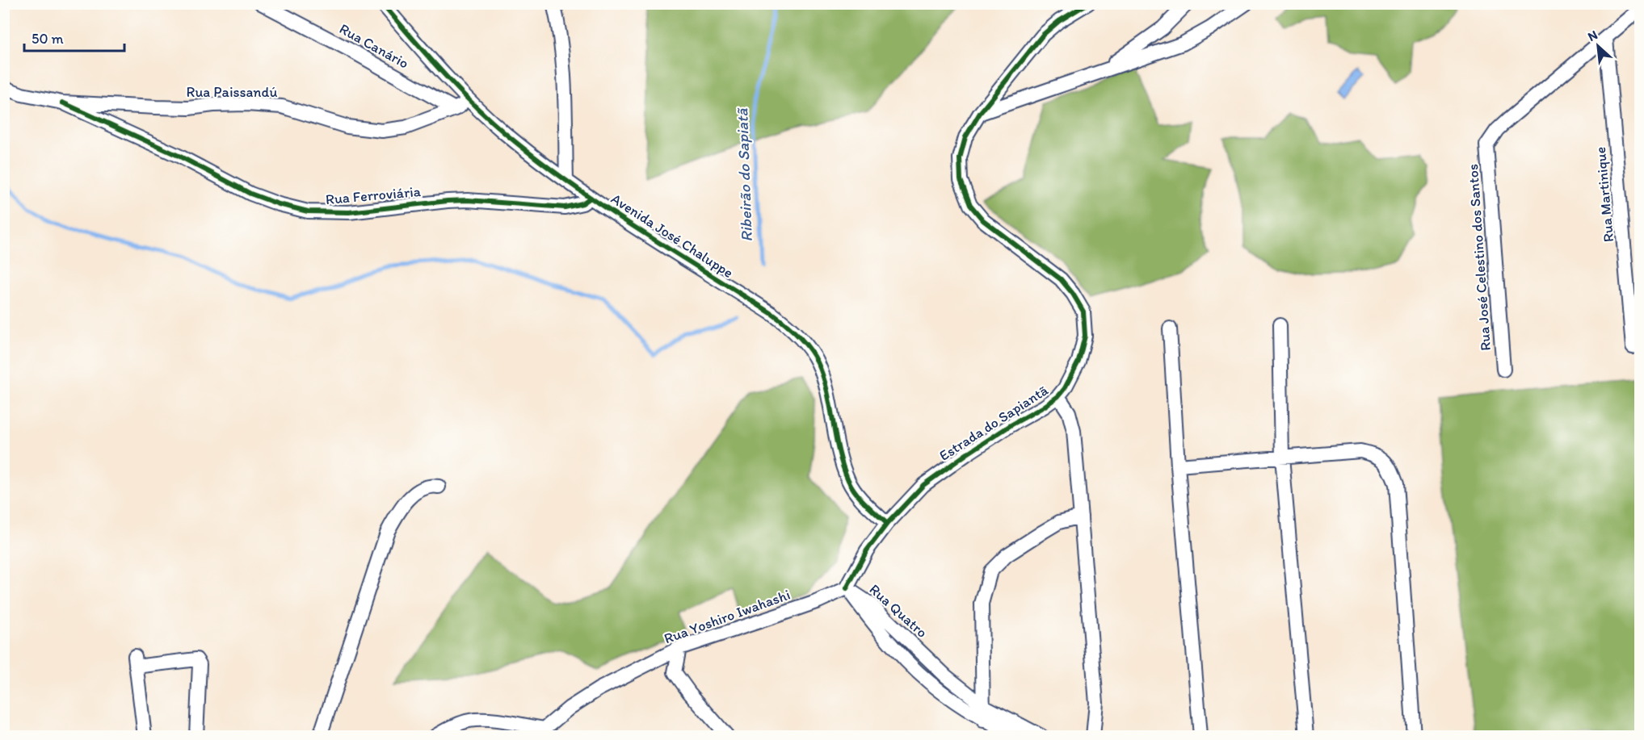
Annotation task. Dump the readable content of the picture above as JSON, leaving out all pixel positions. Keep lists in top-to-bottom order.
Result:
{
  "streets": {
    "street": [
      "Rua Canário",
      "Rua Paissandú",
      "Rua Martinique",
      "Rua Ferroviária",
      "Avenida José Chaluppe",
      "Rua José Celestino dos Santos",
      "Estrada do Sapiantã",
      "Rua Quatro",
      "Rua Yoshiro Iwahashi"
    ]
  },
  "crossings": [
    ["Rua Canário", "Rua Paissandú"],
    ["Rua Paissandú", "Rua Ferroviária"],
    ["Rua Martinique", "Rua José Celestino dos Santos"],
    ["Rua Ferroviária", "Avenida José Chaluppe"],
    ["Avenida José Chaluppe", "Estrada do Sapiantã"],
    ["Estrada do Sapiantã", "Rua Quatro"],
    ["Estrada do Sapiantã", "Rua Yoshiro Iwahashi"],
    ["Rua Quatro", "Rua Yoshiro Iwahashi"]
  ],
  "water": ["Ribeirão do Sapiatã"],
  "scale_bar": "50 m",
  "north": "top left"
}
